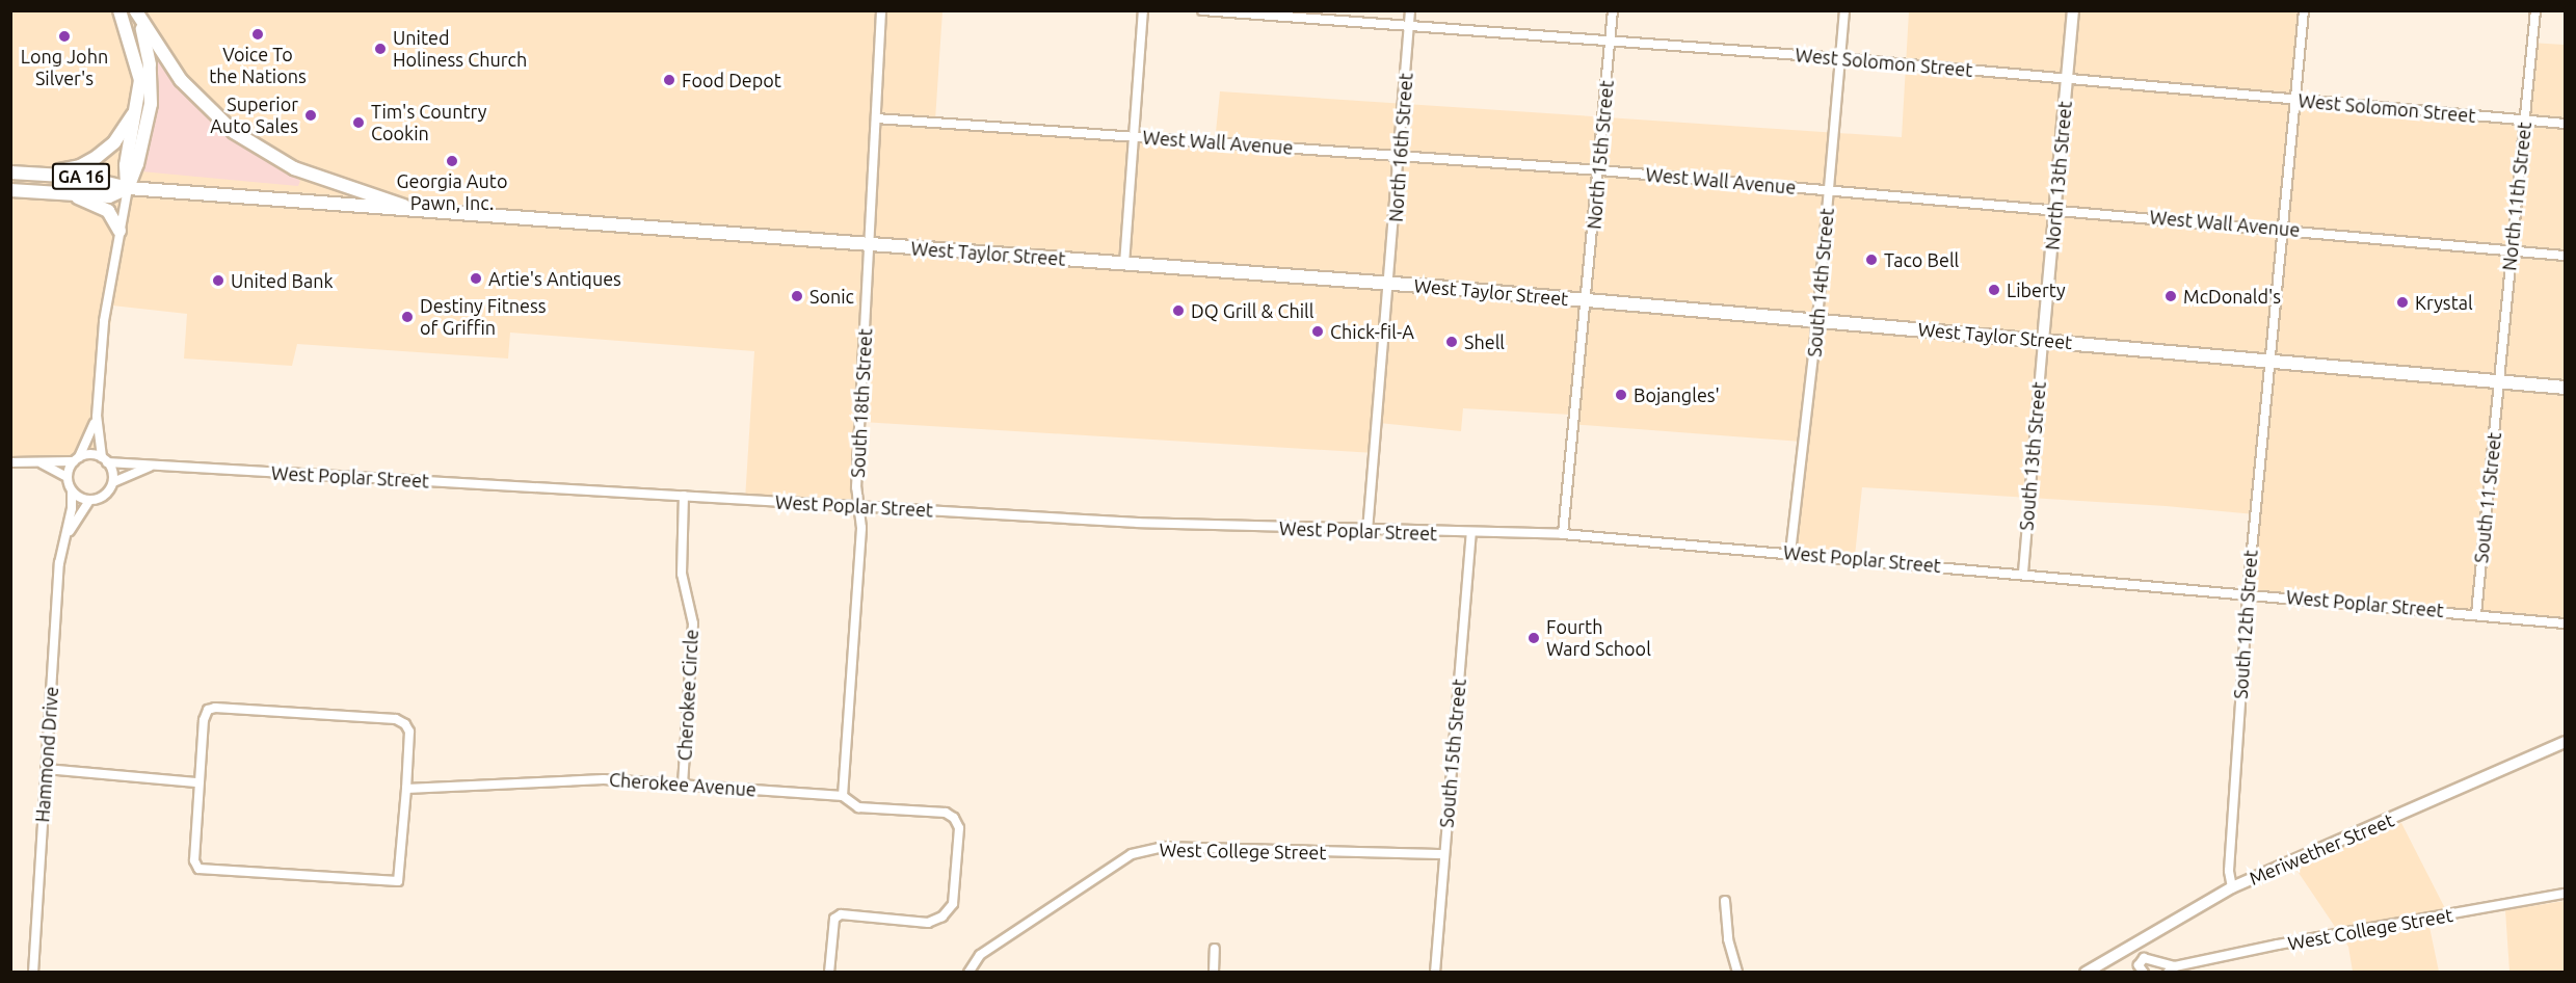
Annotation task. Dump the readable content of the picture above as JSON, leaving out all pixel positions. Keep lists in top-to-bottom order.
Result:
{
  "streets": {
    "main road": ["GA 16", "West Taylor Street"],
    "street": [
      "West Solomon Street",
      "West Wall Avenue",
      "North 16th Street",
      "North 15th Street",
      "North 13th Street",
      "North 11th Street",
      "South 14th Street",
      "South 18th Street",
      "South 13th Street",
      "West Poplar Street",
      "South 11 Street",
      "South 12th Street",
      "Cherokee Circle",
      "South 15th Street",
      "Hammond Drive",
      "Cherokee Avenue",
      "Meriwether Street",
      "West College Street"
    ]
  },
  "crossings": [
    ["West Solomon Street", "North 16th Street"],
    ["West Solomon Street", "North 15th Street"],
    ["West Solomon Street", "North 13th Street"],
    ["West Solomon Street", "North 11th Street"],
    ["West Solomon Street", "South 14th Street"],
    ["West Solomon Street", "South 12th Street"],
    ["West Wall Avenue", "North 16th Street"],
    ["West Wall Avenue", "North 15th Street"],
    ["West Wall Avenue", "North 13th Street"],
    ["West Wall Avenue", "North 11th Street"],
    ["West Wall Avenue", "South 14th Street"],
    ["West Wall Avenue", "South 18th Street"],
    ["West Wall Avenue", "South 12th Street"],
    ["North 16th Street", "West Taylor Street"],
    ["North 16th Street", "West Poplar Street"],
    ["North 15th Street", "West Taylor Street"],
    ["North 13th Street", "West Taylor Street"],
    ["North 13th Street", "South 13th Street"],
    ["North 11th Street", "West Taylor Street"],
    ["North 11th Street", "South 11 Street"],
    ["West Taylor Street", "South 14th Street"],
    ["West Taylor Street", "South 18th Street"],
    ["West Taylor Street", "South 13th Street"],
    ["West Taylor Street", "South 11 Street"],
    ["West Taylor Street", "South 12th Street"],
    ["South 14th Street", "West Poplar Street"],
    ["South 18th Street", "West Poplar Street"],
    ["South 18th Street", "Cherokee Avenue"],
    ["South 13th Street", "West Poplar Street"],
    ["West Poplar Street", "South 11 Street"],
    ["West Poplar Street", "South 12th Street"],
    ["West Poplar Street", "Cherokee Circle"],
    ["West Poplar Street", "South 15th Street"],
    ["West Poplar Street", "Hammond Drive"],
    ["South 12th Street", "Meriwether Street"],
    ["Cherokee Circle", "Cherokee Avenue"],
    ["South 15th Street", "West College Street"]
  ],
  "places": [
    "Voice To the Nations",
    "Long John Silver's",
    "United Holiness Church",
    "Food Depot",
    "Superior Auto Sales",
    "Tim's Country Cookin",
    "Georgia Auto Pawn, Inc.",
    "Taco Bell",
    "Artie's Antiques",
    "United Bank",
    "Liberty",
    "Sonic",
    "McDonald's",
    "Krystal",
    "DQ Grill & Chill",
    "Destiny Fitness of Griffin",
    "Chick-fil-A",
    "Shell",
    "Bojangles'",
    "Fourth Ward School"
  ]
}
